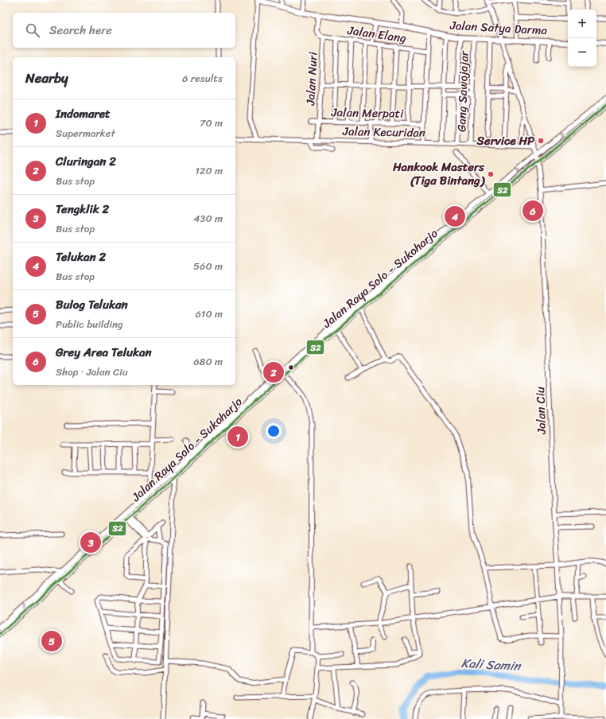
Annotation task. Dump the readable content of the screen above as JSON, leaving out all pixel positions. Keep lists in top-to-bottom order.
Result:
{
  "streets": {
    "main road": ["Jalan Satya Darma", "Jalan Raya Solo - Sukoharjo"],
    "street": [
      "Jalan Elang",
      "Jalan Nuri",
      "Gang Sawojajar",
      "Jalan Merpati",
      "Jalan Kecuridan",
      "Jalan Ciu"
    ]
  },
  "crossings": [
    ["Jalan Satya Darma", "Gang Sawojajar"],
    ["Jalan Elang", "Jalan Nuri"],
    ["Jalan Nuri", "Jalan Merpati"],
    ["Jalan Nuri", "Jalan Kecuridan"],
    ["Gang Sawojajar", "Jalan Kecuridan"],
    ["Jalan Kecuridan", "Jalan Ciu"]
  ],
  "water": ["Kali Samin"],
  "places": ["Service HP", "Hankook Masters (Tiga Bintang)"],
  "lines": ["transit line S2"],
  "page": {
    "map_buttons": ["+", "−"],
    "search": "Search here",
    "heading": ["Nearby", "6 results"],
    "list": [
      {
        "mark": "1",
        "name": "Indomaret",
        "note": "Supermarket",
        "value": "70 m"
      },
      {
        "mark": "2",
        "name": "Cluringan 2",
        "note": "Bus stop",
        "value": "120 m"
      },
      {
        "mark": "3",
        "name": "Tengklik 2",
        "note": "Bus stop",
        "value": "430 m"
      },
      {
        "mark": "4",
        "name": "Telukan 2",
        "note": "Bus stop",
        "value": "560 m"
      },
      {
        "mark": "5",
        "name": "Bulog Telukan",
        "note": "Public building",
        "value": "610 m"
      },
      {
        "mark": "6",
        "name": "Grey Area Telukan",
        "note": "Shop · Jalan Ciu",
        "value": "680 m"
      }
    ],
    "pins": [
      "6",
      "4",
      "2",
      "1",
      "3",
      "5"
    ]
  }
}
